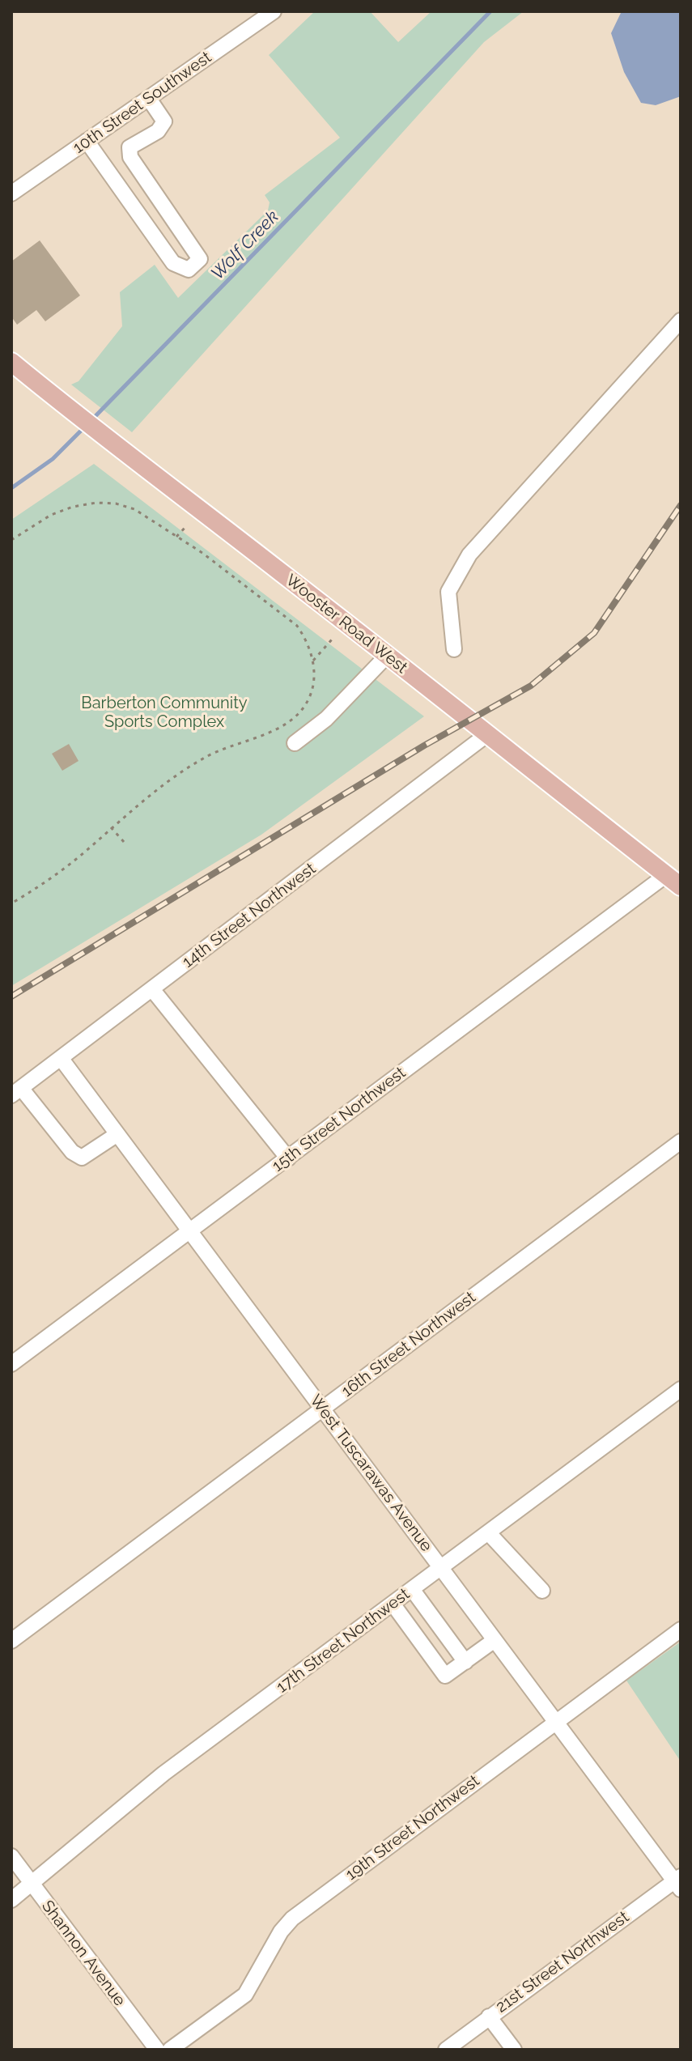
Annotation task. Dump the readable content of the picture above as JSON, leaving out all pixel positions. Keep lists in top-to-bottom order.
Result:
{
  "streets": {
    "main road": ["Wooster Road West"],
    "street": [
      "10th Street Southwest",
      "14th Street Northwest",
      "15th Street Northwest",
      "16th Street Northwest",
      "West Tuscarawas Avenue",
      "17th Street Northwest",
      "19th Street Northwest",
      "Shannon Avenue",
      "21st Street Northwest"
    ]
  },
  "crossings": [
    ["Wooster Road West", "14th Street Northwest"],
    ["Wooster Road West", "15th Street Northwest"],
    ["14th Street Northwest", "West Tuscarawas Avenue"],
    ["15th Street Northwest", "West Tuscarawas Avenue"],
    ["16th Street Northwest", "West Tuscarawas Avenue"],
    ["West Tuscarawas Avenue", "17th Street Northwest"],
    ["West Tuscarawas Avenue", "19th Street Northwest"],
    ["West Tuscarawas Avenue", "21st Street Northwest"],
    ["17th Street Northwest", "Shannon Avenue"]
  ],
  "water": ["Wolf Creek"],
  "parks": ["Barberton Community Sports Complex"]
}
